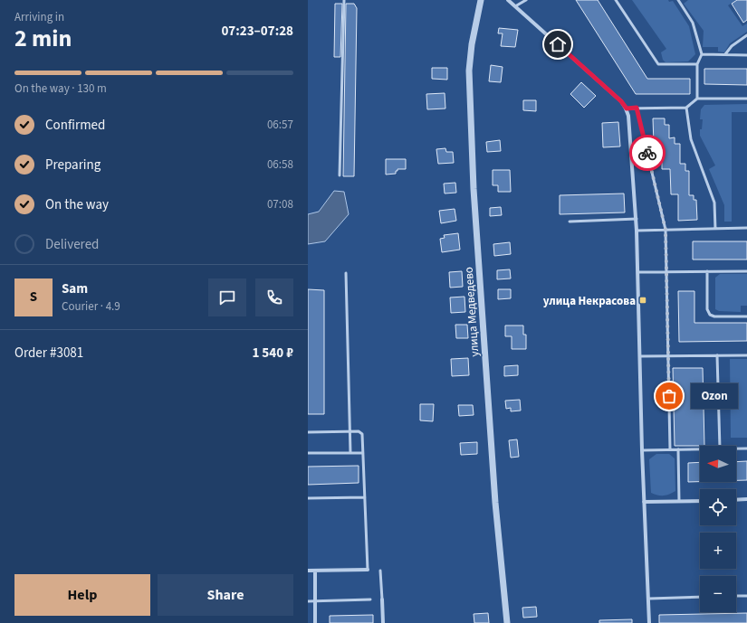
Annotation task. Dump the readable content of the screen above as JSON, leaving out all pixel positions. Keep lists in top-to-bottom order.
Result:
{
  "streets": {
    "street": ["улица Медведево"]
  },
  "places": {
    "transit": ["улица Некрасова"],
    "other": ["Ozon"]
  },
  "north": "left",
  "page": {
    "heading": ["2 min", "Arriving in", "07:23–07:28"],
    "panel": [
      "Sam",
      "Courier · 4.9",
      "Order #3081",
      "1 540 ₽"
    ],
    "bar": "On the way · 130 m",
    "list": [
      ["Confirmed", "06:57"],
      ["Preparing", "06:58"],
      ["On the way", "07:08"],
      "Delivered"
    ],
    "round": "S",
    "bubble": "Ozon",
    "map_buttons": ["+", "−"],
    "buttons": ["Help", "Share"]
  }
}
